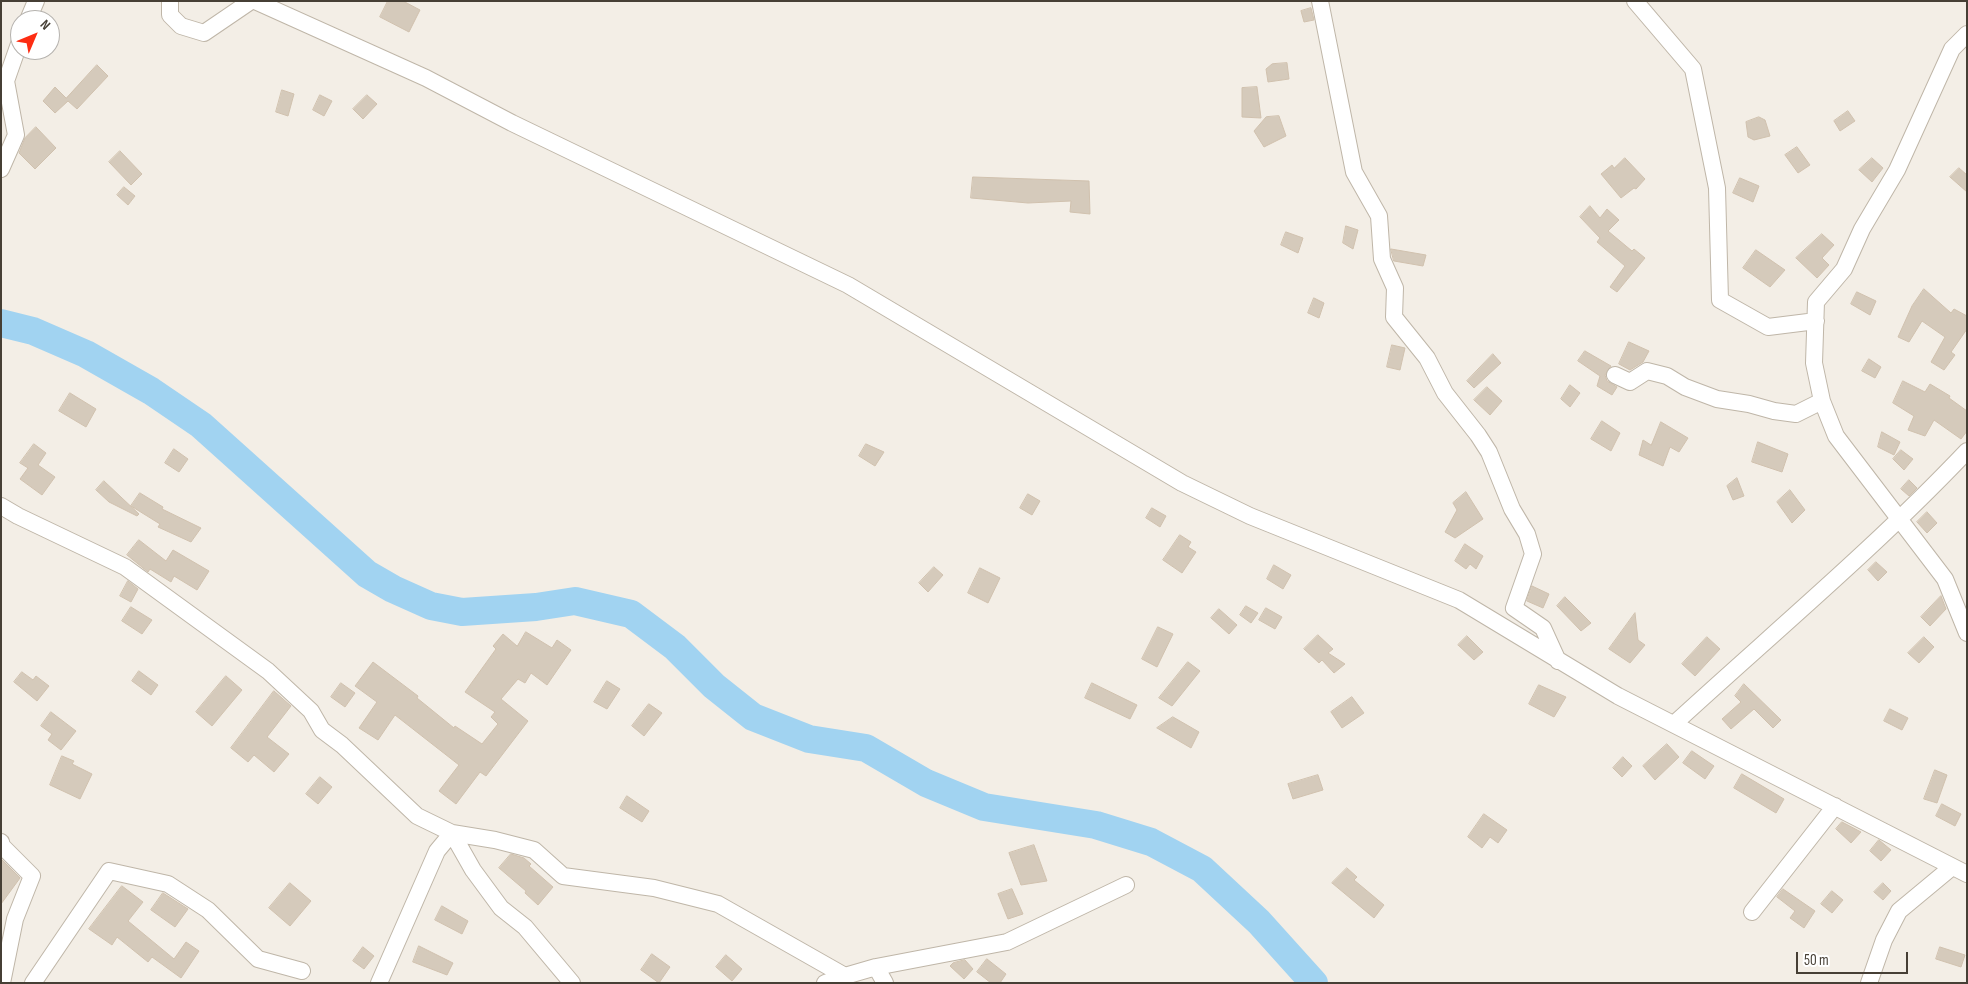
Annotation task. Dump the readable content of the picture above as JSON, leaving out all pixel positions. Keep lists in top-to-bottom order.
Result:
{
  "scale_bar": "50 m",
  "north": "top right"
}
